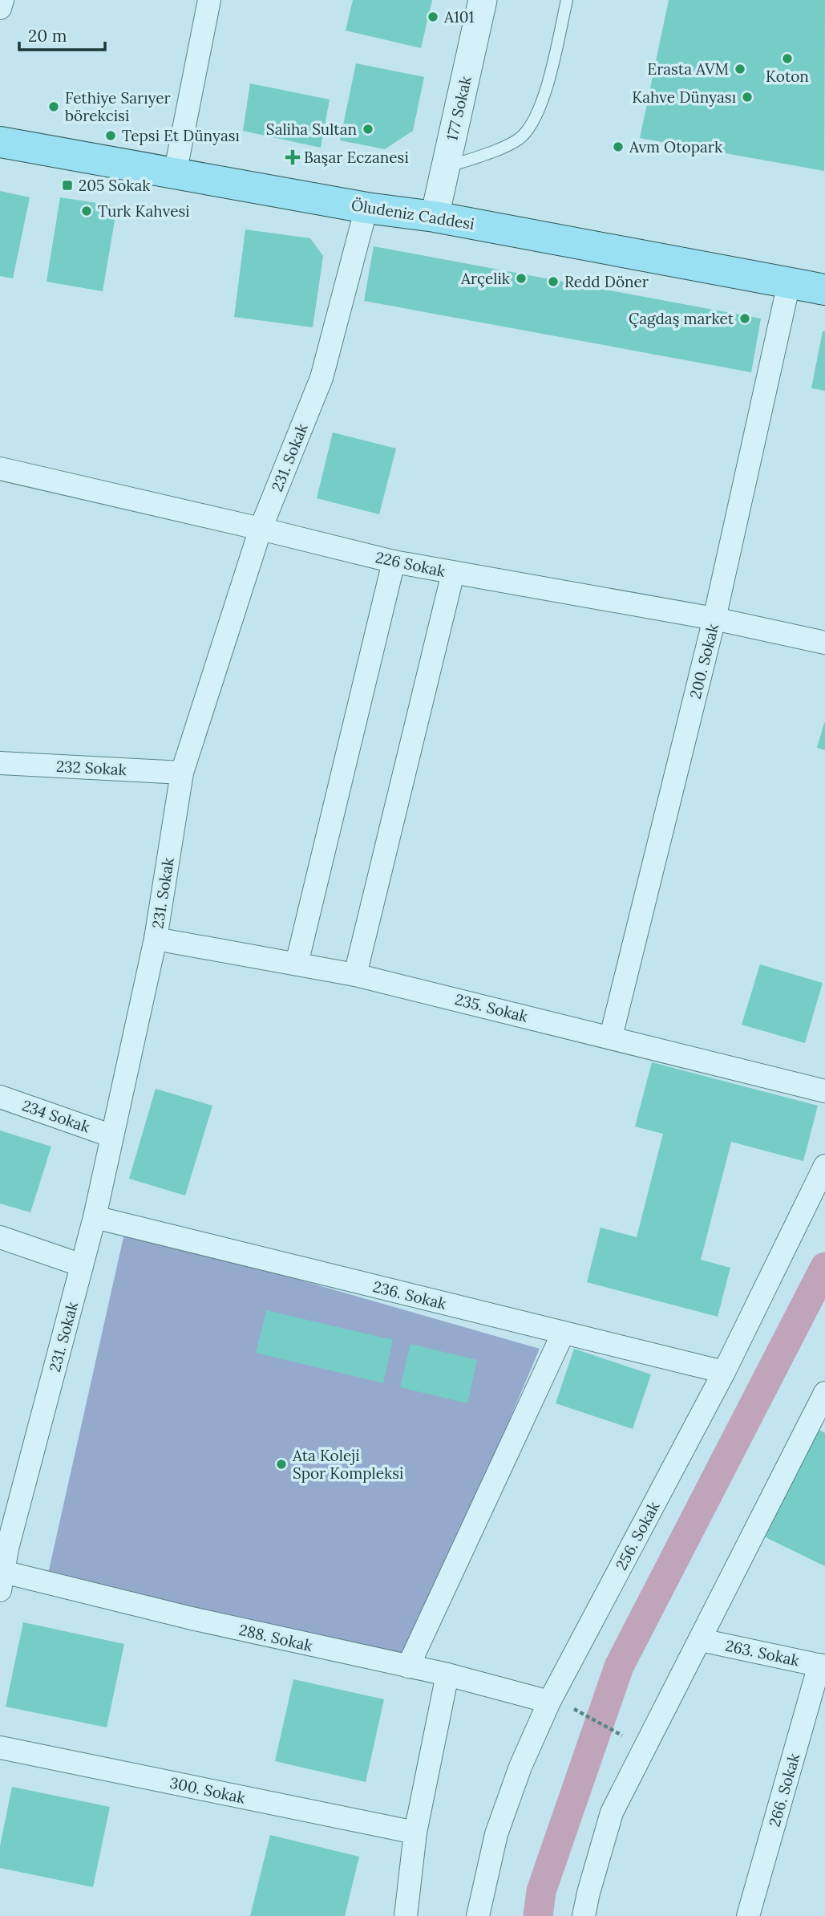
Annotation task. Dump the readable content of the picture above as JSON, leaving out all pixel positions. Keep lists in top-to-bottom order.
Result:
{
  "streets": {
    "main road": ["Öludeniz Caddesi"],
    "street": [
      "177 Sokak",
      "231. Sokak",
      "226 Sokak",
      "200. Sokak",
      "232 Sokak",
      "235. Sokak",
      "234 Sokak",
      "236. Sokak",
      "256. Sokak",
      "288. Sokak",
      "263. Sokak",
      "300. Sokak",
      "266. Sokak"
    ]
  },
  "crossings": [
    ["177 Sokak", "Öludeniz Caddesi"],
    ["Öludeniz Caddesi", "231. Sokak"],
    ["Öludeniz Caddesi", "200. Sokak"],
    ["231. Sokak", "226 Sokak"],
    ["231. Sokak", "232 Sokak"],
    ["231. Sokak", "235. Sokak"],
    ["231. Sokak", "234 Sokak"],
    ["231. Sokak", "236. Sokak"],
    ["231. Sokak", "288. Sokak"],
    ["226 Sokak", "200. Sokak"],
    ["200. Sokak", "235. Sokak"],
    ["236. Sokak", "256. Sokak"],
    ["256. Sokak", "288. Sokak"],
    ["263. Sokak", "266. Sokak"]
  ],
  "places": {
    "other": [
      "A101",
      "Koton",
      "Erasta AVM",
      "Kahve Dünyası",
      "Fethiye Sarıyer börekcisi",
      "Saliha Sultan",
      "Tepsi Et Dünyası",
      "Avm Otopark",
      "Turk Kahvesi",
      "Arçelik",
      "Redd Döner",
      "Çagdaş market",
      "Ata Koleji Spor Kompleksi"
    ],
    "health": ["Başar Eczanesi"],
    "transit": ["205 Sokak"]
  },
  "scale_bar": "20 m"
}
